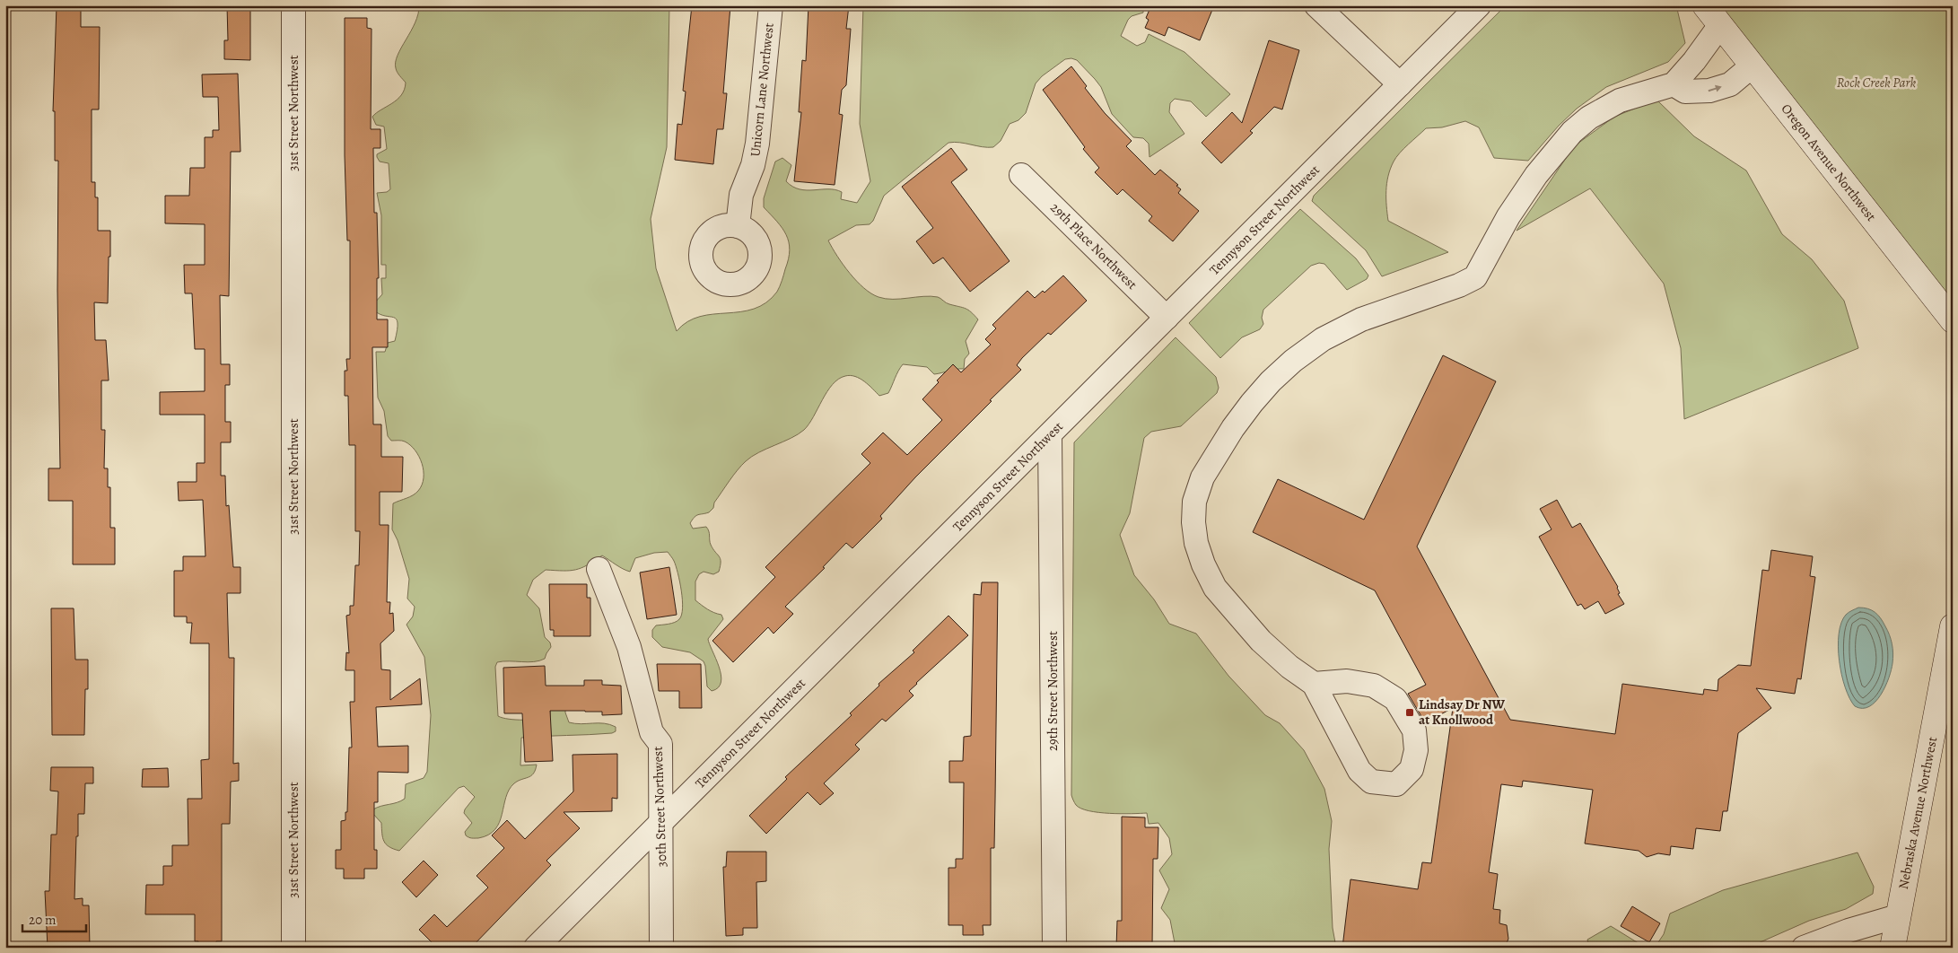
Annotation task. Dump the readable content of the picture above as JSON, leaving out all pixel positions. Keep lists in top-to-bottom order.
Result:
{
  "streets": {
    "street": [
      "Unicorn Lane Northwest",
      "31st Street Northwest",
      "Oregon Avenue Northwest",
      "Tennyson Street Northwest",
      "29th Place Northwest",
      "29th Street Northwest",
      "30th Street Northwest",
      "Nebraska Avenue Northwest"
    ]
  },
  "crossings": [
    ["Tennyson Street Northwest", "29th Place Northwest"],
    ["Tennyson Street Northwest", "29th Street Northwest"],
    ["Tennyson Street Northwest", "30th Street Northwest"]
  ],
  "parks": ["Rock Creek Park"],
  "places": {
    "transit": ["Lindsay Dr NW at Knollwood"]
  },
  "scale_bar": "20 m"
}
